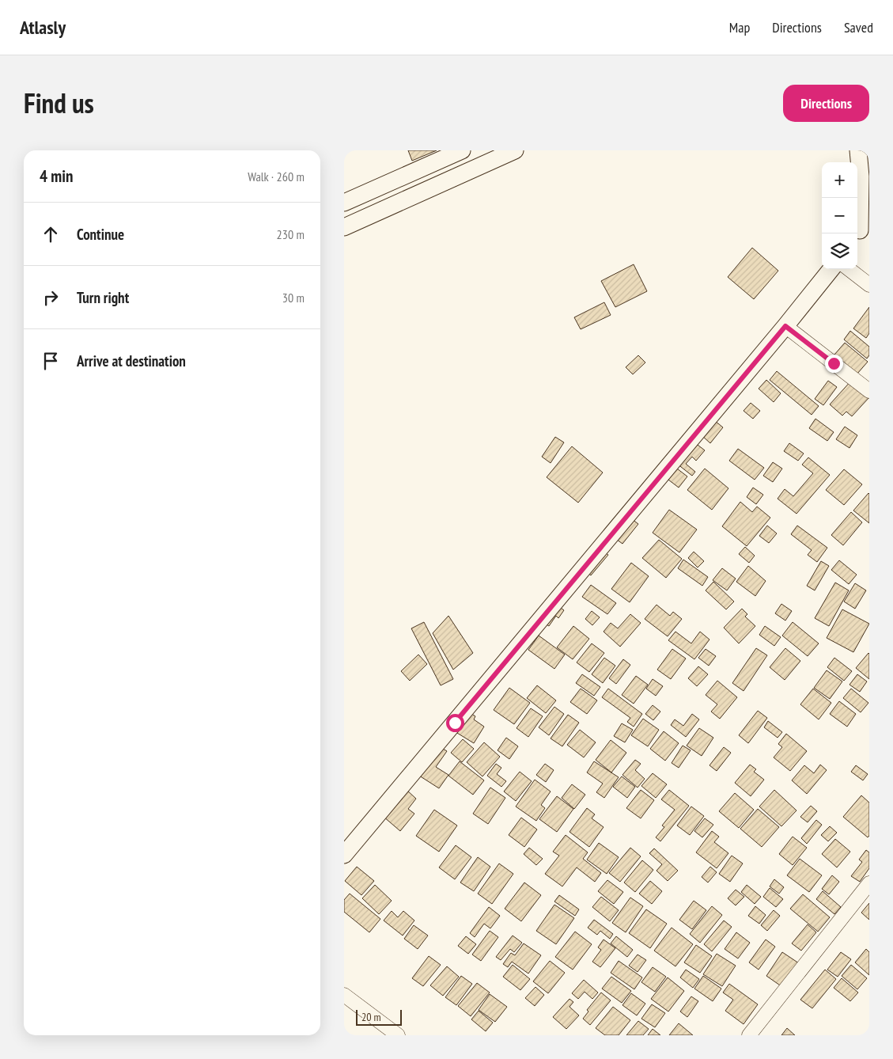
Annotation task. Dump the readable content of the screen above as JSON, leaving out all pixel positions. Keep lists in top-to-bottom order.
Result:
{
  "scale_bar": "20 m",
  "page": {
    "header": "Atlasly",
    "nav": ["Map", "Directions", "Saved"],
    "title": "Find us",
    "buttons": "Directions",
    "heading": ["4 min", "Walk · 260 m"],
    "map_buttons": ["+", "−"],
    "list": [
      ["Continue", "230 m"],
      ["Turn right", "30 m"],
      "Arrive at destination"
    ],
    "scale": "20 m"
  }
}
